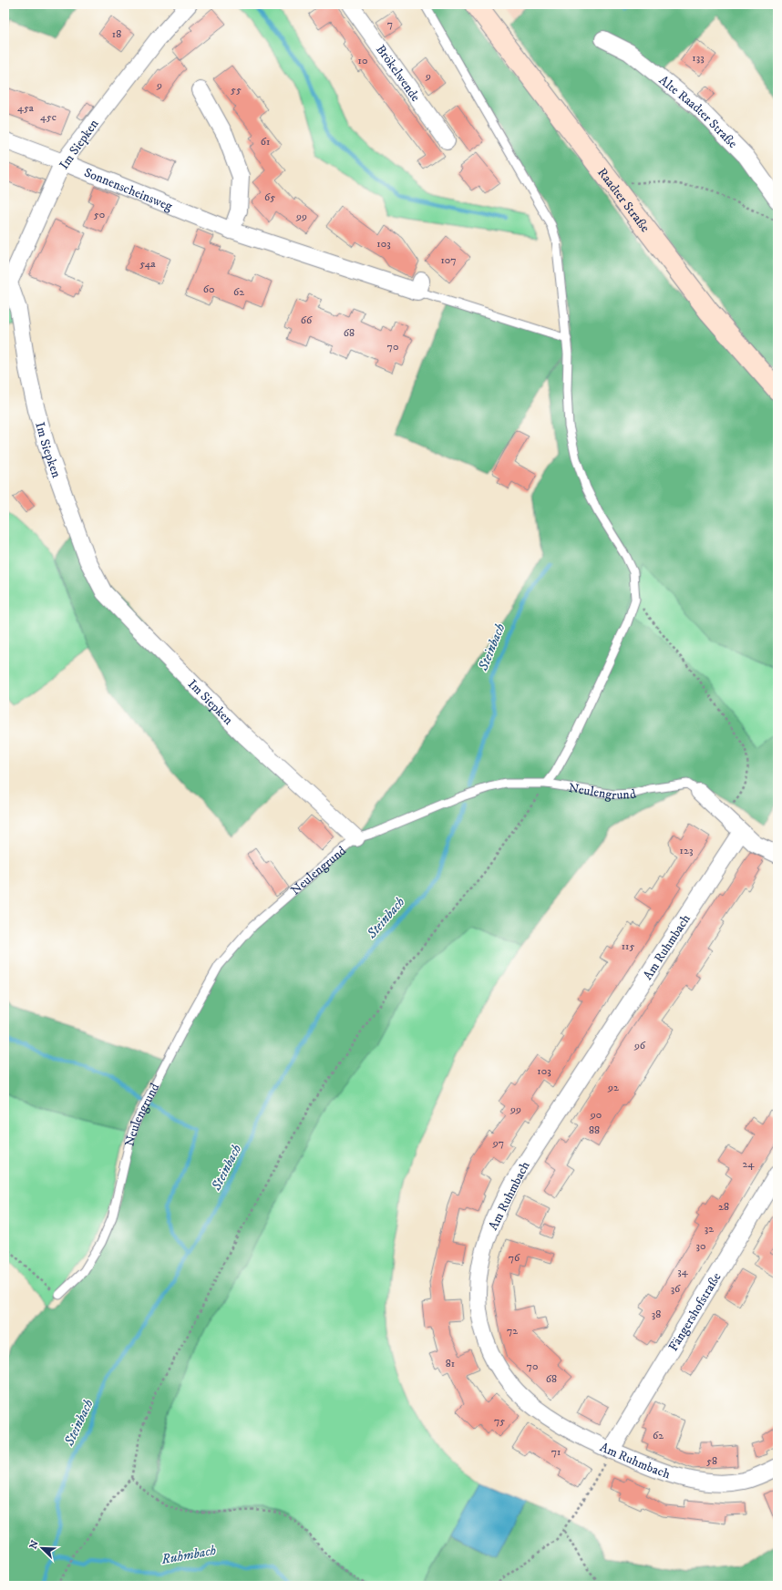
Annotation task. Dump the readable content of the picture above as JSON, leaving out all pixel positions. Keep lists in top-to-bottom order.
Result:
{
  "streets": {
    "main road": ["Raadter Straße"],
    "street": [
      "Brökelwende",
      "Alte Raadter Straße",
      "Im Siepken",
      "Sonnenscheinsweg",
      "Neulengrund",
      "Am Ruhmbach",
      "Fängershofstraße"
    ]
  },
  "crossings": [
    ["Im Siepken", "Sonnenscheinsweg"],
    ["Im Siepken", "Neulengrund"],
    ["Neulengrund", "Am Ruhmbach"],
    ["Am Ruhmbach", "Fängershofstraße"]
  ],
  "water": ["Steinbach", "Ruhmbach"],
  "house_numbers": [
    "7",
    "18",
    "133",
    "10",
    "9",
    "9",
    "55",
    "45a",
    "45c",
    "61",
    "65",
    "50",
    "99",
    "103",
    "107",
    "54a",
    "60",
    "62",
    "66",
    "68",
    "70",
    "123",
    "115",
    "96",
    "103",
    "92",
    "99",
    "90",
    "88",
    "97",
    "24",
    "28",
    "32",
    "30",
    "76",
    "34",
    "36",
    "38",
    "72",
    "81",
    "70",
    "68",
    "75",
    "62",
    "71",
    "58"
  ],
  "north": "top left"
}
